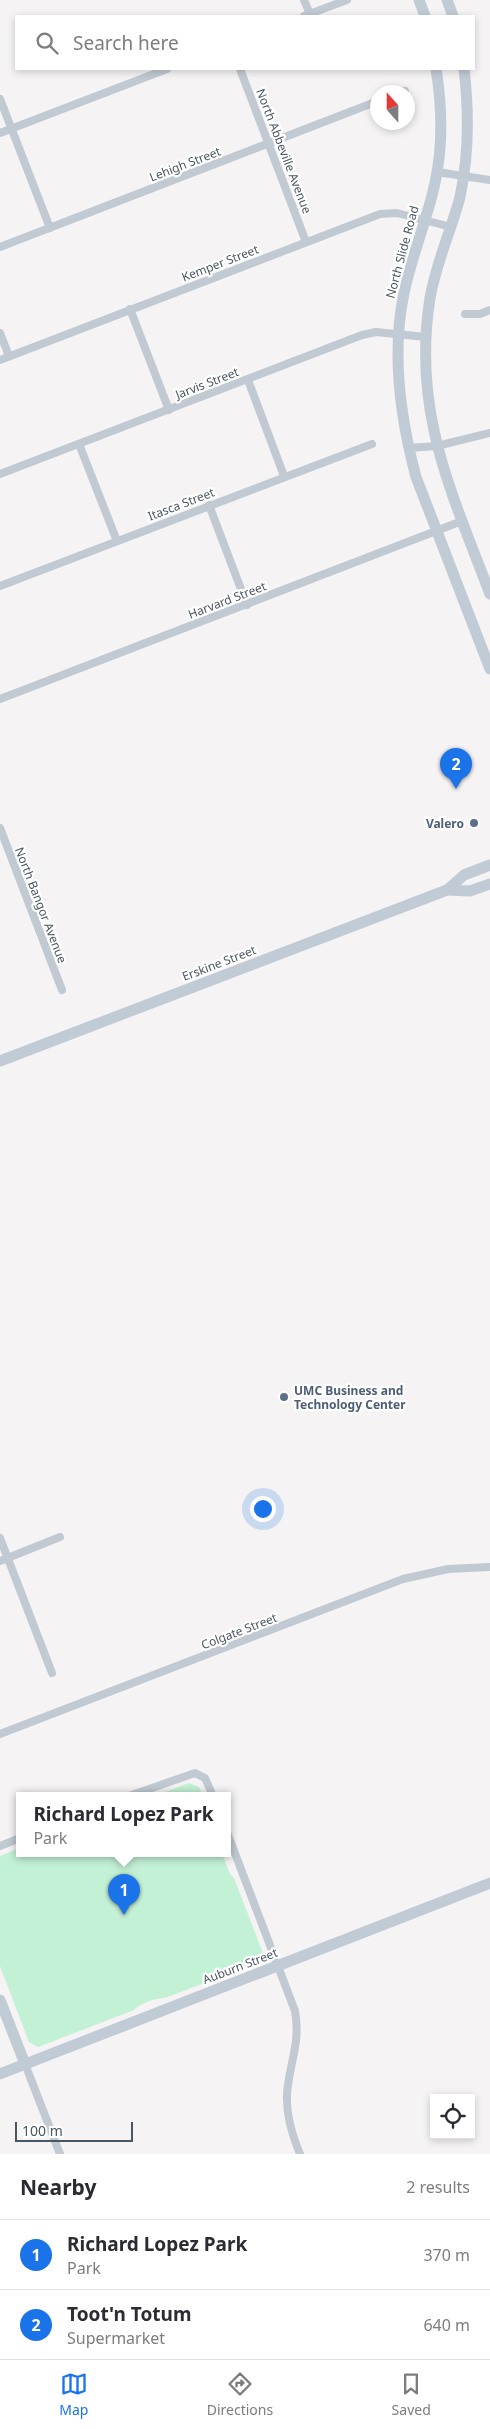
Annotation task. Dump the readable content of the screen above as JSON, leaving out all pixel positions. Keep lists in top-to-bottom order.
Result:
{
  "streets": {
    "main road": ["North Slide Road", "Erskine Street", "Auburn Street"],
    "street": [
      "North Abbeville Avenue",
      "Lehigh Street",
      "Kemper Street",
      "Jarvis Street",
      "Itasca Street",
      "Harvard Street",
      "North Bangor Avenue",
      "Colgate Street"
    ]
  },
  "crossings": [
    ["North Abbeville Avenue", "Lehigh Street"],
    ["North Abbeville Avenue", "Kemper Street"],
    ["North Slide Road", "Kemper Street"],
    ["North Slide Road", "Jarvis Street"],
    ["North Slide Road", "Harvard Street"]
  ],
  "places": ["Valero", "UMC Business and Technology Center"],
  "scale_bar": "100 m",
  "north": "top",
  "page": {
    "search": "Search here",
    "pins": ["2", "1"],
    "popup": ["Richard Lopez Park", "Park"],
    "scale": "100 m",
    "heading": ["Nearby", "2 results"],
    "list": [
      {
        "mark": "1",
        "name": "Richard Lopez Park",
        "note": "Park",
        "value": "370 m"
      },
      {
        "mark": "2",
        "name": "Toot'n Totum",
        "note": "Supermarket",
        "value": "640 m"
      }
    ],
    "nav": ["Map", "Directions", "Saved"]
  }
}
